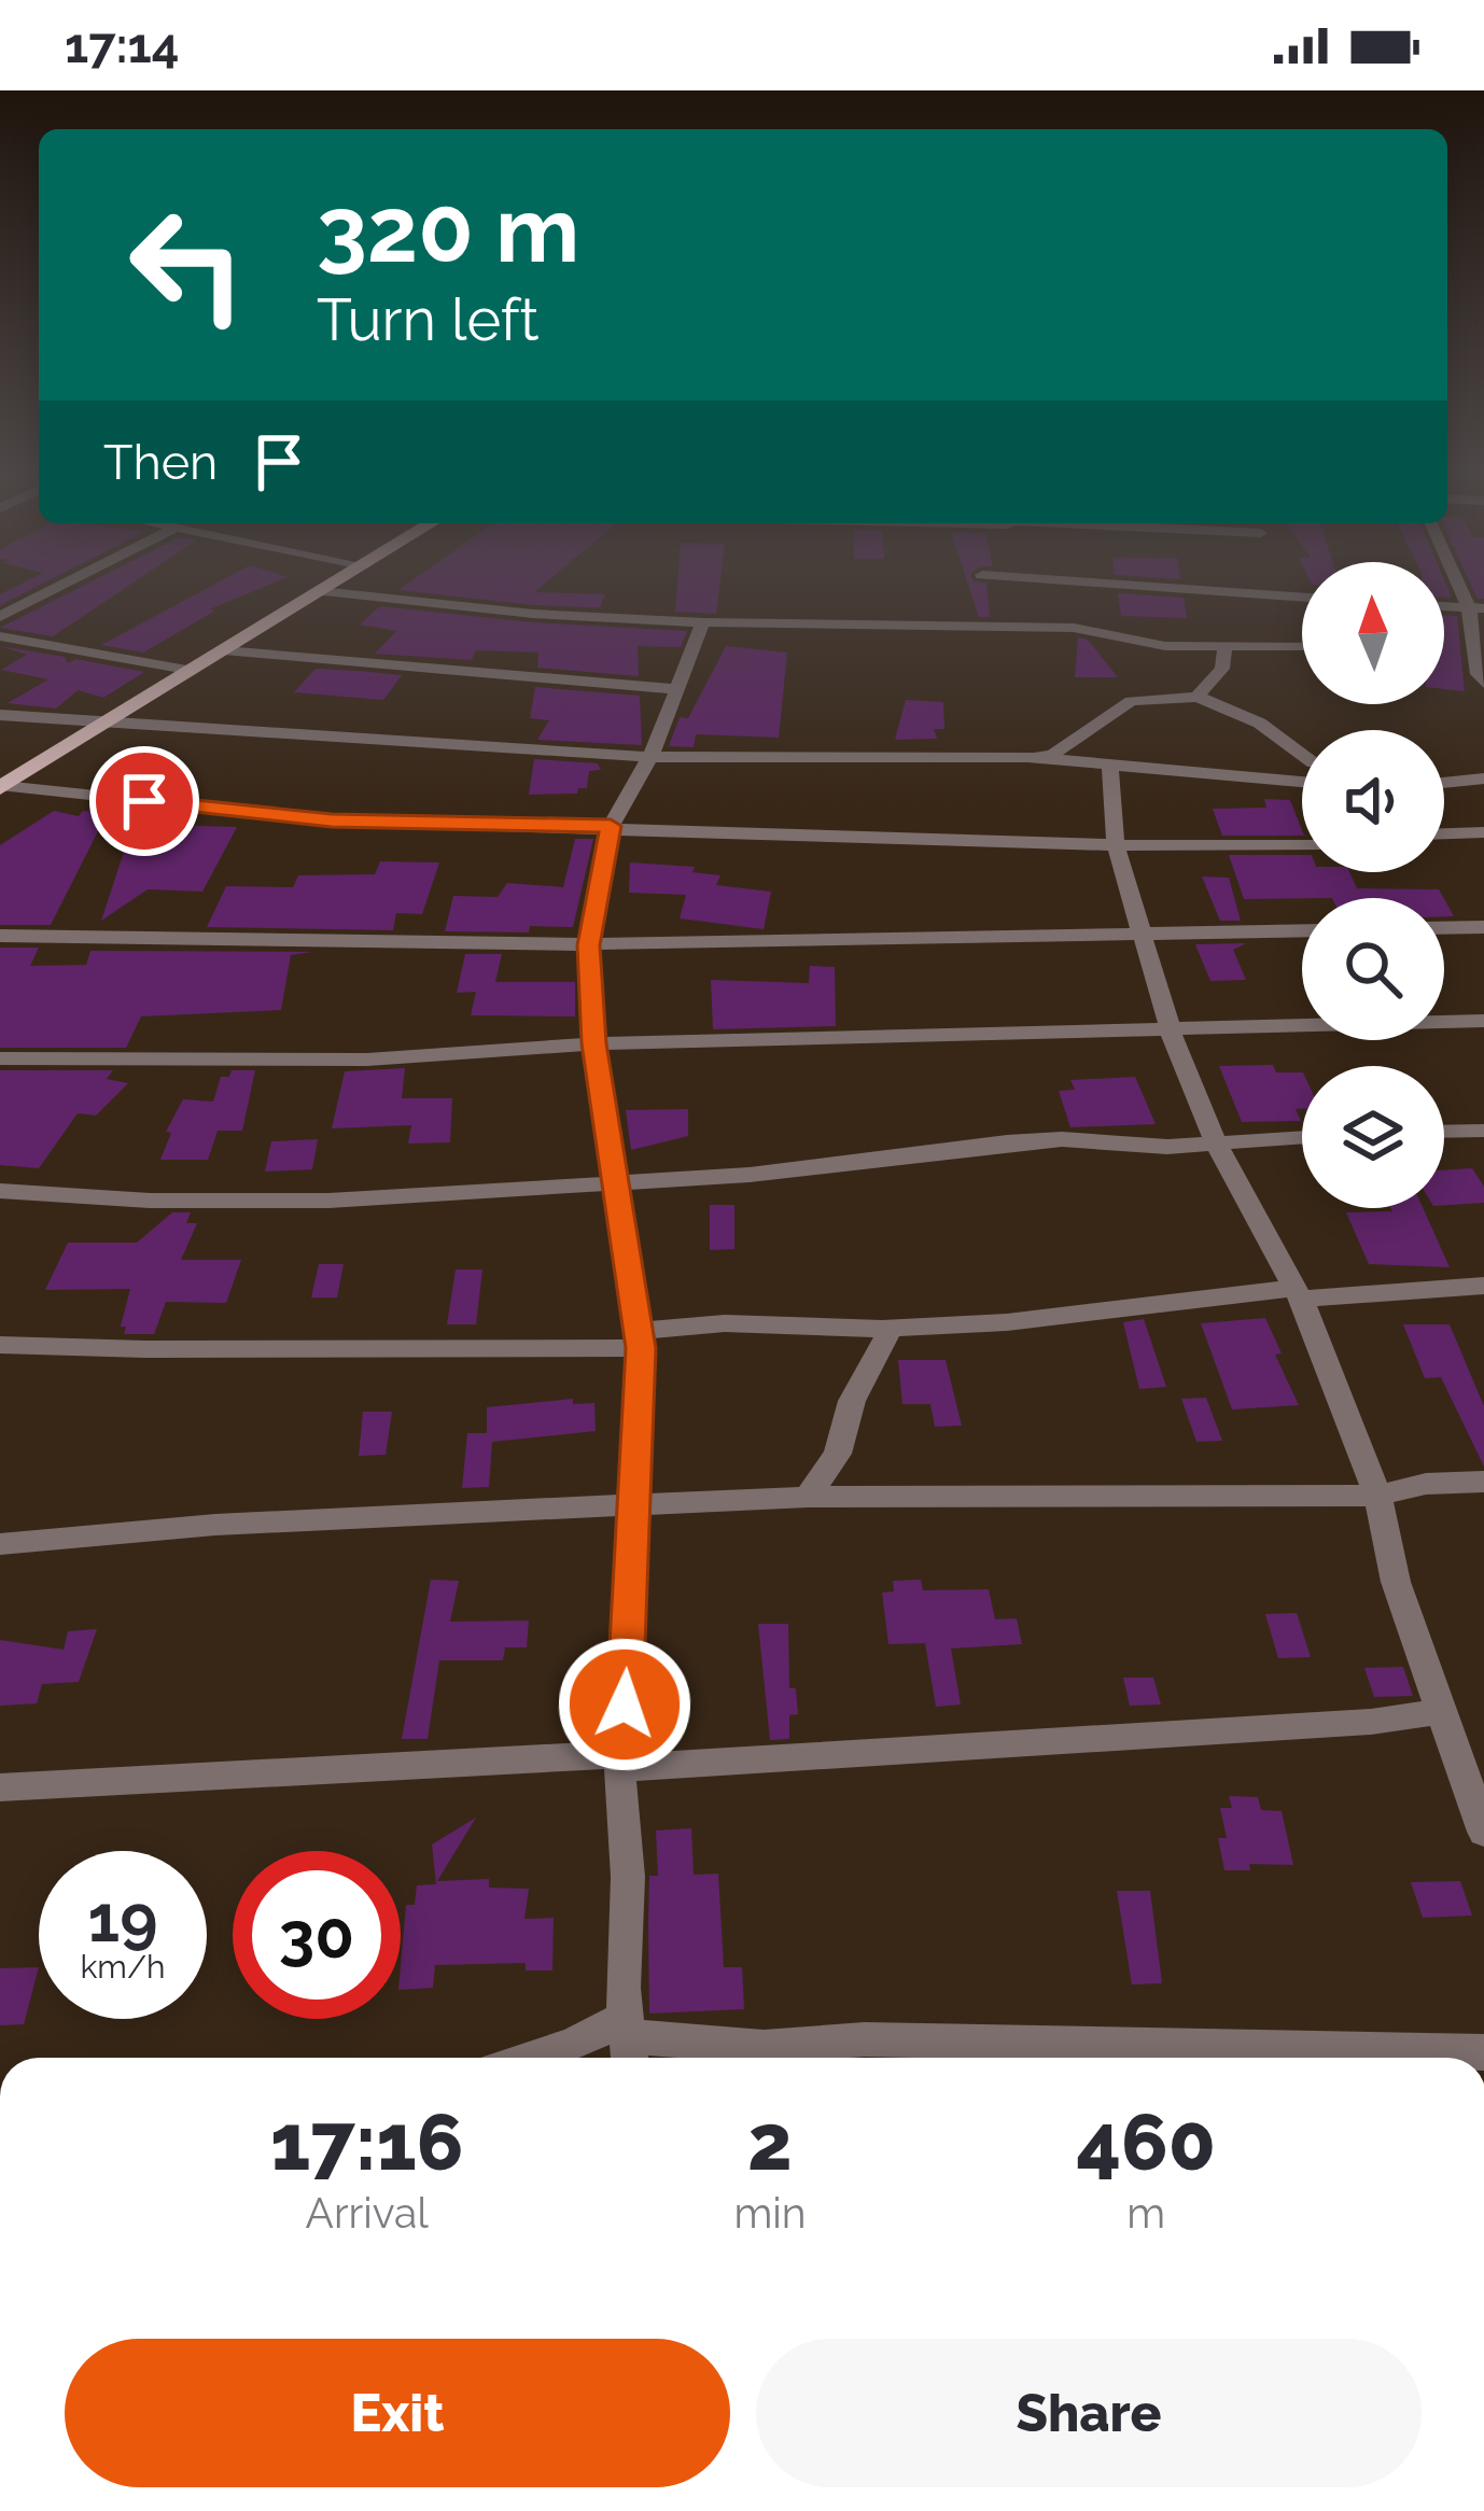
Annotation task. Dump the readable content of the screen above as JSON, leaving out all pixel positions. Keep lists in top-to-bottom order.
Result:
{
  "north": "top",
  "page": {
    "status": "17:14",
    "turn": ["320 m", "Turn left"],
    "then": "Then",
    "speed": "19 km/h",
    "limit": "30",
    "eta": [
      "17:16",
      "Arrival",
      "2",
      "min",
      "460",
      "m"
    ],
    "buttons": ["Exit", "Share"]
  }
}
